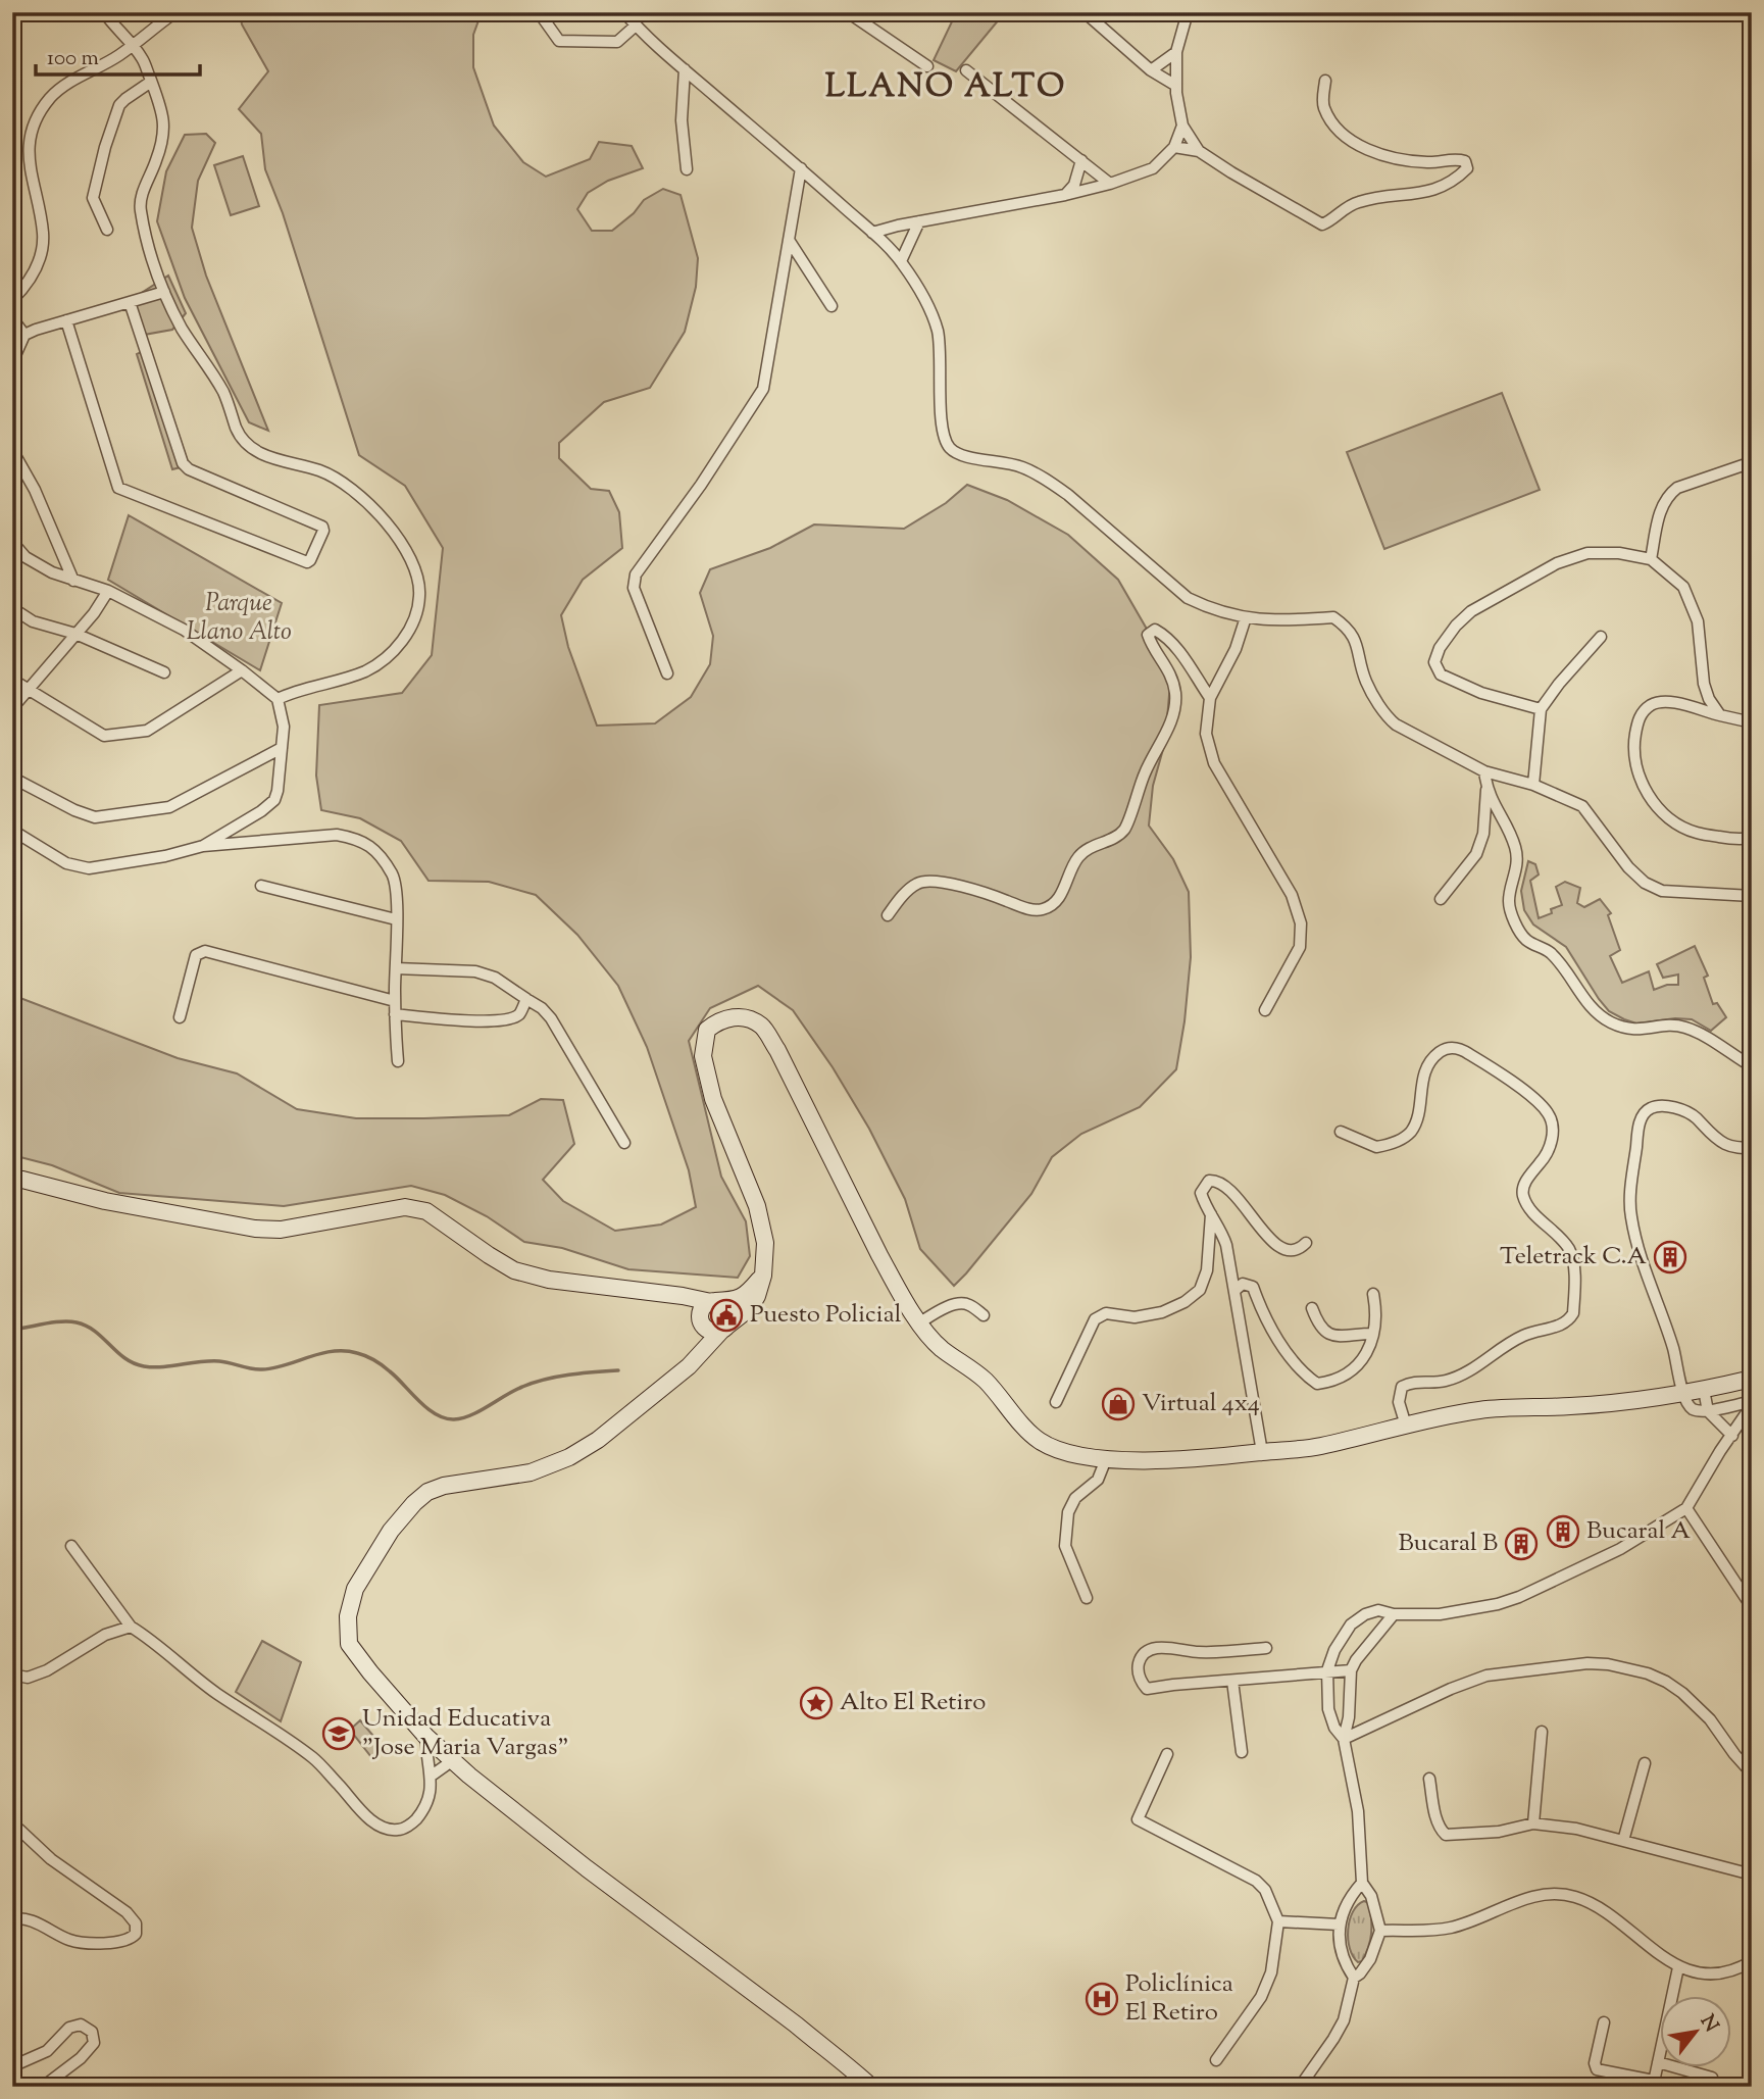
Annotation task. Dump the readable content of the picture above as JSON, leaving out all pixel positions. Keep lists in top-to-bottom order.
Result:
{
  "districts": ["LLANO ALTO"],
  "parks": ["Parque Llano Alto"],
  "places": {
    "building": ["Teletrack C.A", "Bucaral A", "Bucaral B"],
    "public building": ["Puesto Policial"],
    "shop": ["Virtual 4x4"],
    "place": ["Alto El Retiro"],
    "school or university": ["Unidad Educativa \"Jose Maria Vargas\""],
    "hospital": ["Policlínica El Retiro"]
  },
  "scale_bar": "100 m",
  "north": "top right"
}
